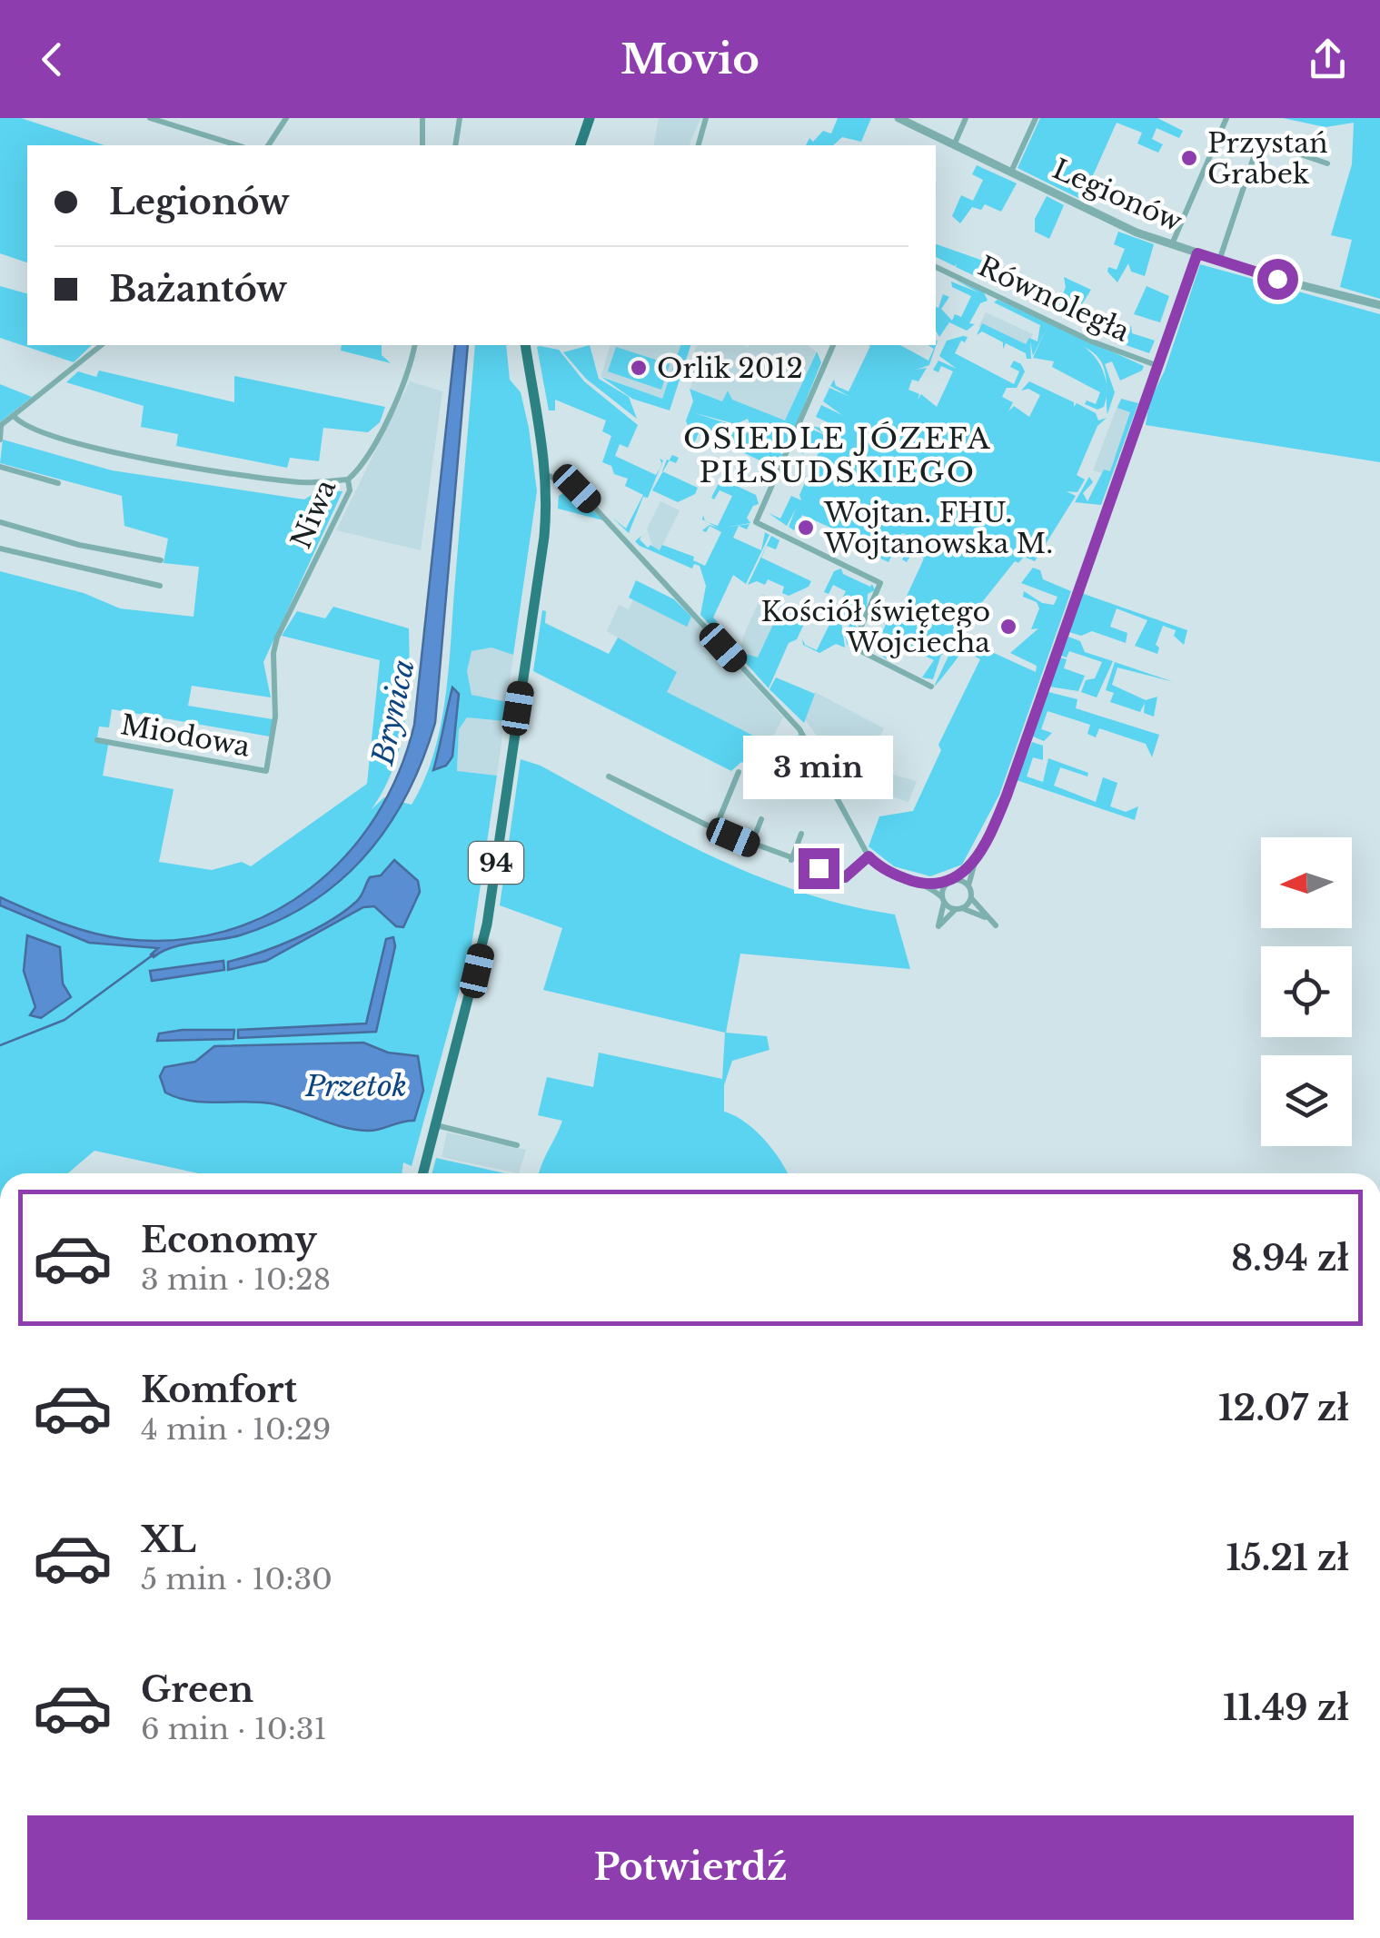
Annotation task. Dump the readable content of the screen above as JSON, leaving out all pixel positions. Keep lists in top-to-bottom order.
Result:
{
  "streets": {
    "main road": ["94"],
    "street": [
      "Legionów",
      "Równoległa",
      "Niwa",
      "Miodowa"
    ]
  },
  "crossings": [
    ["Niwa", "Miodowa"]
  ],
  "districts": ["OSIEDLE JÓZEFA PIŁSUDSKIEGO"],
  "water": ["Brynica", "Przetok"],
  "places": [
    "Przystań Grabek",
    "Orlik 2012",
    "Wojtan. FHU. Wojtanowska M.",
    "Kościół świętego Wojciecha"
  ],
  "north": "left",
  "page": {
    "header": "Movio",
    "banner": ["Legionów", "Bażantów"],
    "bubble": "3 min",
    "list": [
      {
        "name": "Economy",
        "note": "3 min · 10:28",
        "value": "8.94 zł"
      },
      {
        "name": "Komfort",
        "note": "4 min · 10:29",
        "value": "12.07 zł"
      },
      {
        "name": "XL",
        "note": "5 min · 10:30",
        "value": "15.21 zł"
      },
      {
        "name": "Green",
        "note": "6 min · 10:31",
        "value": "11.49 zł"
      }
    ],
    "buttons": "Potwierdź"
  }
}
